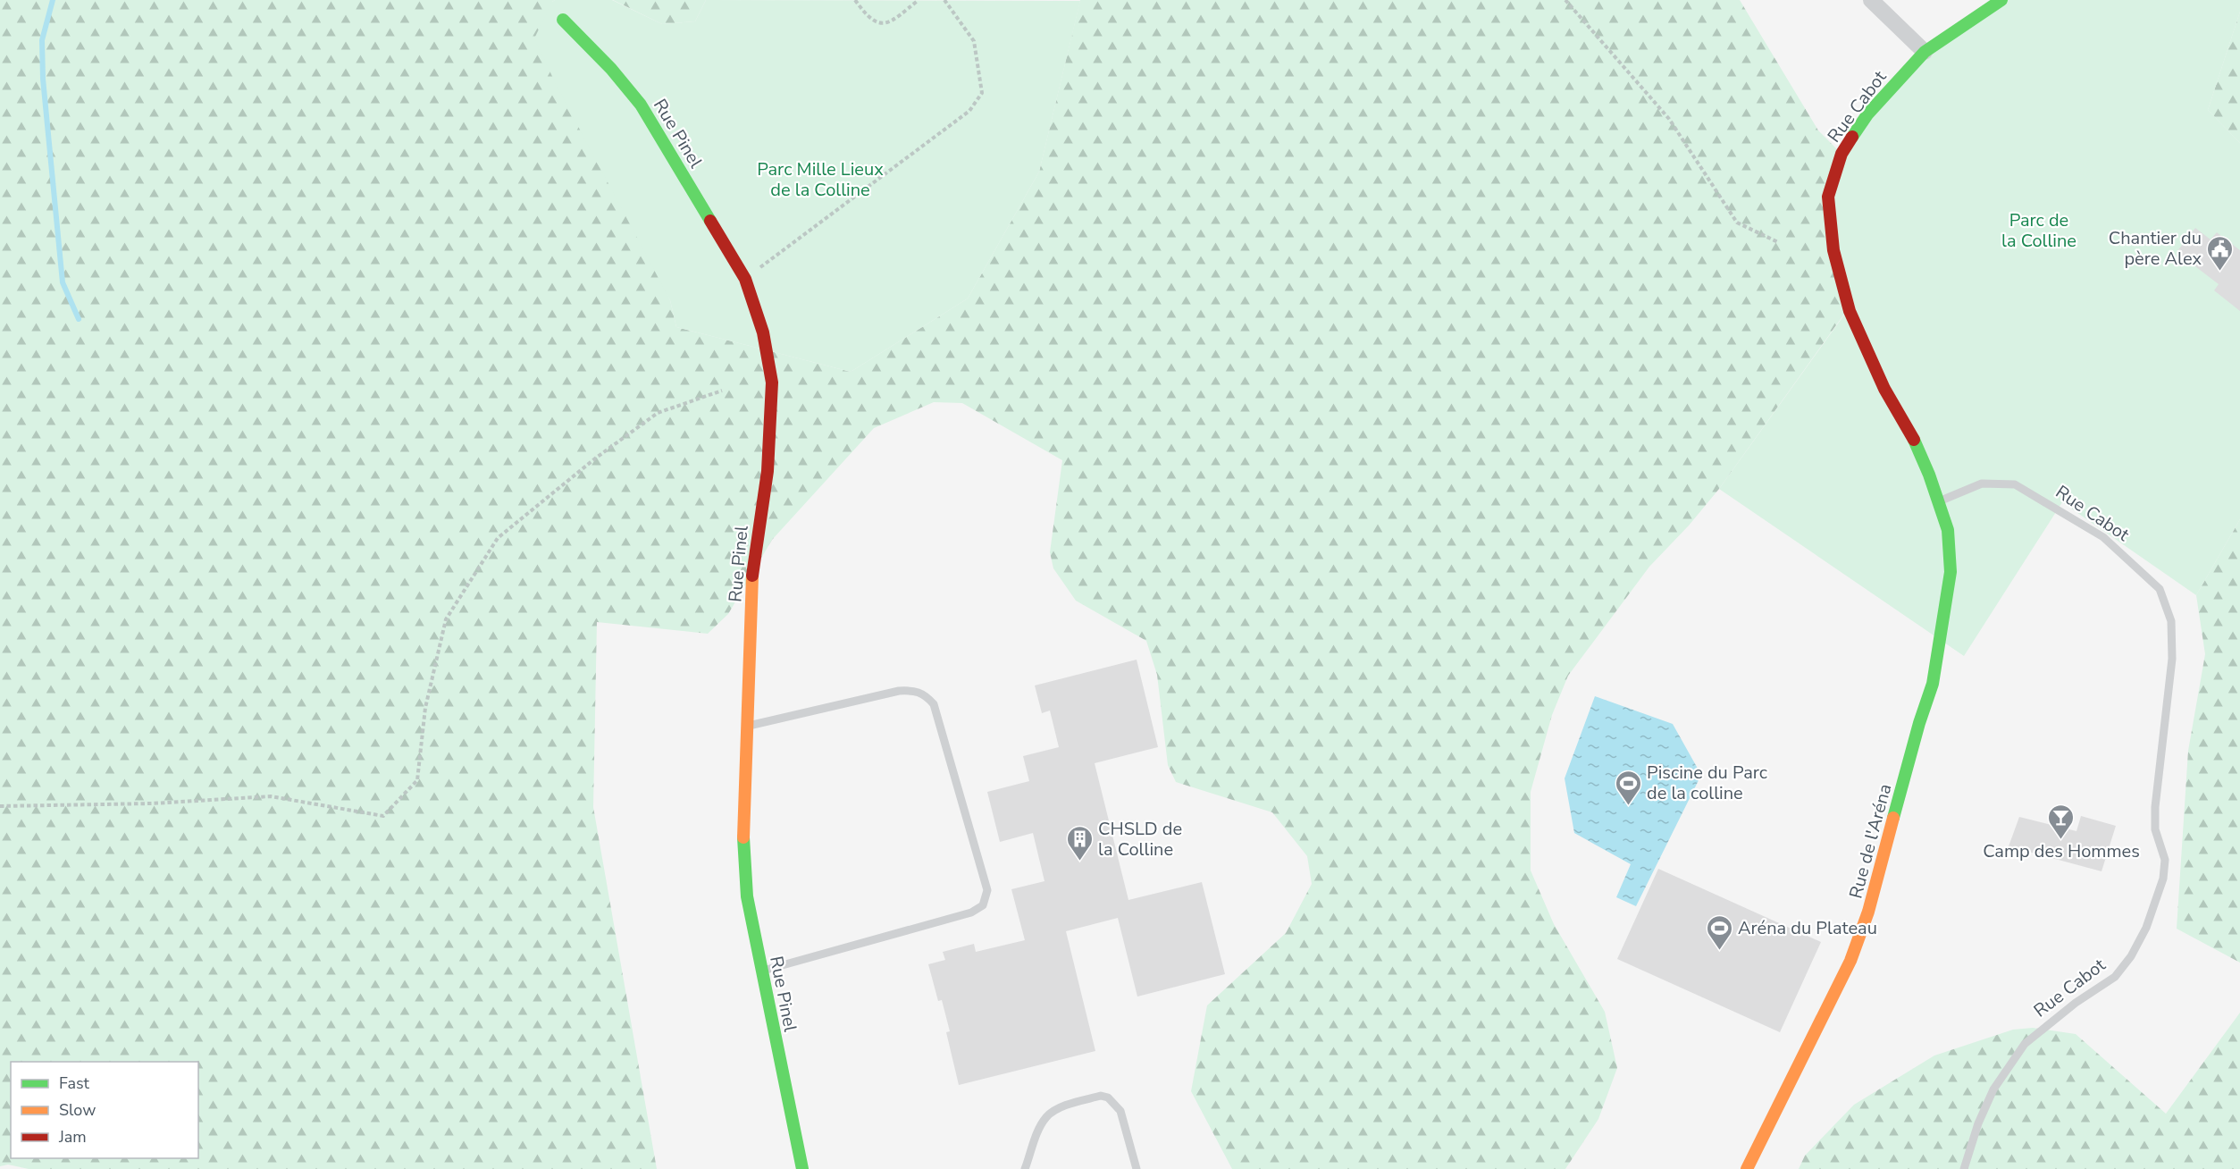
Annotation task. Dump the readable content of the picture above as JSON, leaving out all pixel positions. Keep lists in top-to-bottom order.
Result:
{
  "streets": {
    "street": ["Rue Cabot", "Rue Pinel", "Rue de l'Aréna"]
  },
  "crossings": [
    ["Rue Cabot", "Rue de l'Aréna"]
  ],
  "parks": ["Parc Mille Lieux de la Colline", "Parc de la Colline"],
  "places": {
    "public building": ["Chantier du père Alex"],
    "sports": ["Piscine du Parc de la colline", "Aréna du Plateau"],
    "bar": ["Camp des Hommes"],
    "building": ["CHSLD de la Colline"]
  },
  "legend": ["Fast", "Slow", "Jam"]
}
